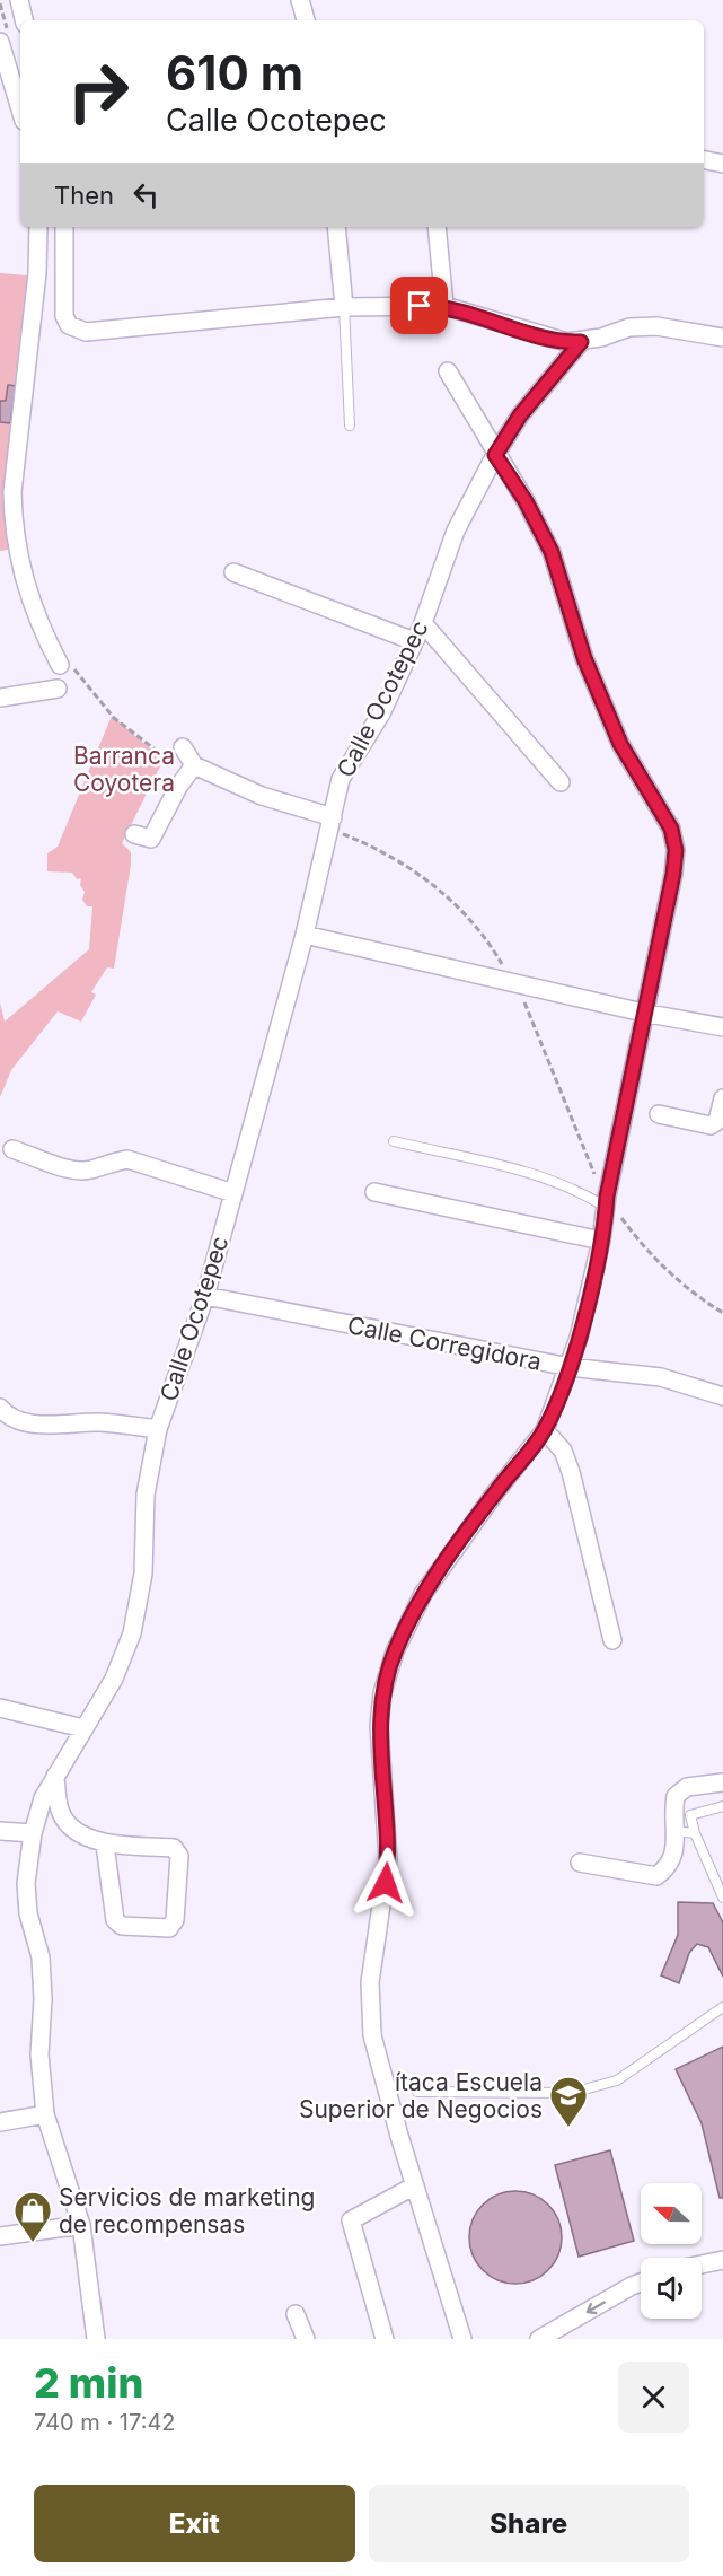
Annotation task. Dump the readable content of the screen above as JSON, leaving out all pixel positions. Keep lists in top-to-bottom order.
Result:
{
  "streets": {
    "street": ["Calle Ocotepec", "Calle Corregidora"]
  },
  "crossings": [
    ["Calle Ocotepec", "Calle Corregidora"]
  ],
  "parks": ["Barranca Coyotera"],
  "places": {
    "school or university": ["ítaca Escuela Superior de Negocios"],
    "shop": ["Servicios de marketing de recompensas"]
  },
  "north": "left",
  "page": {
    "turn": ["610 m", "Calle Ocotepec"],
    "then": "Then",
    "heading": ["2 min", "740 m · 17:42"],
    "buttons": ["Exit", "Share"]
  }
}
